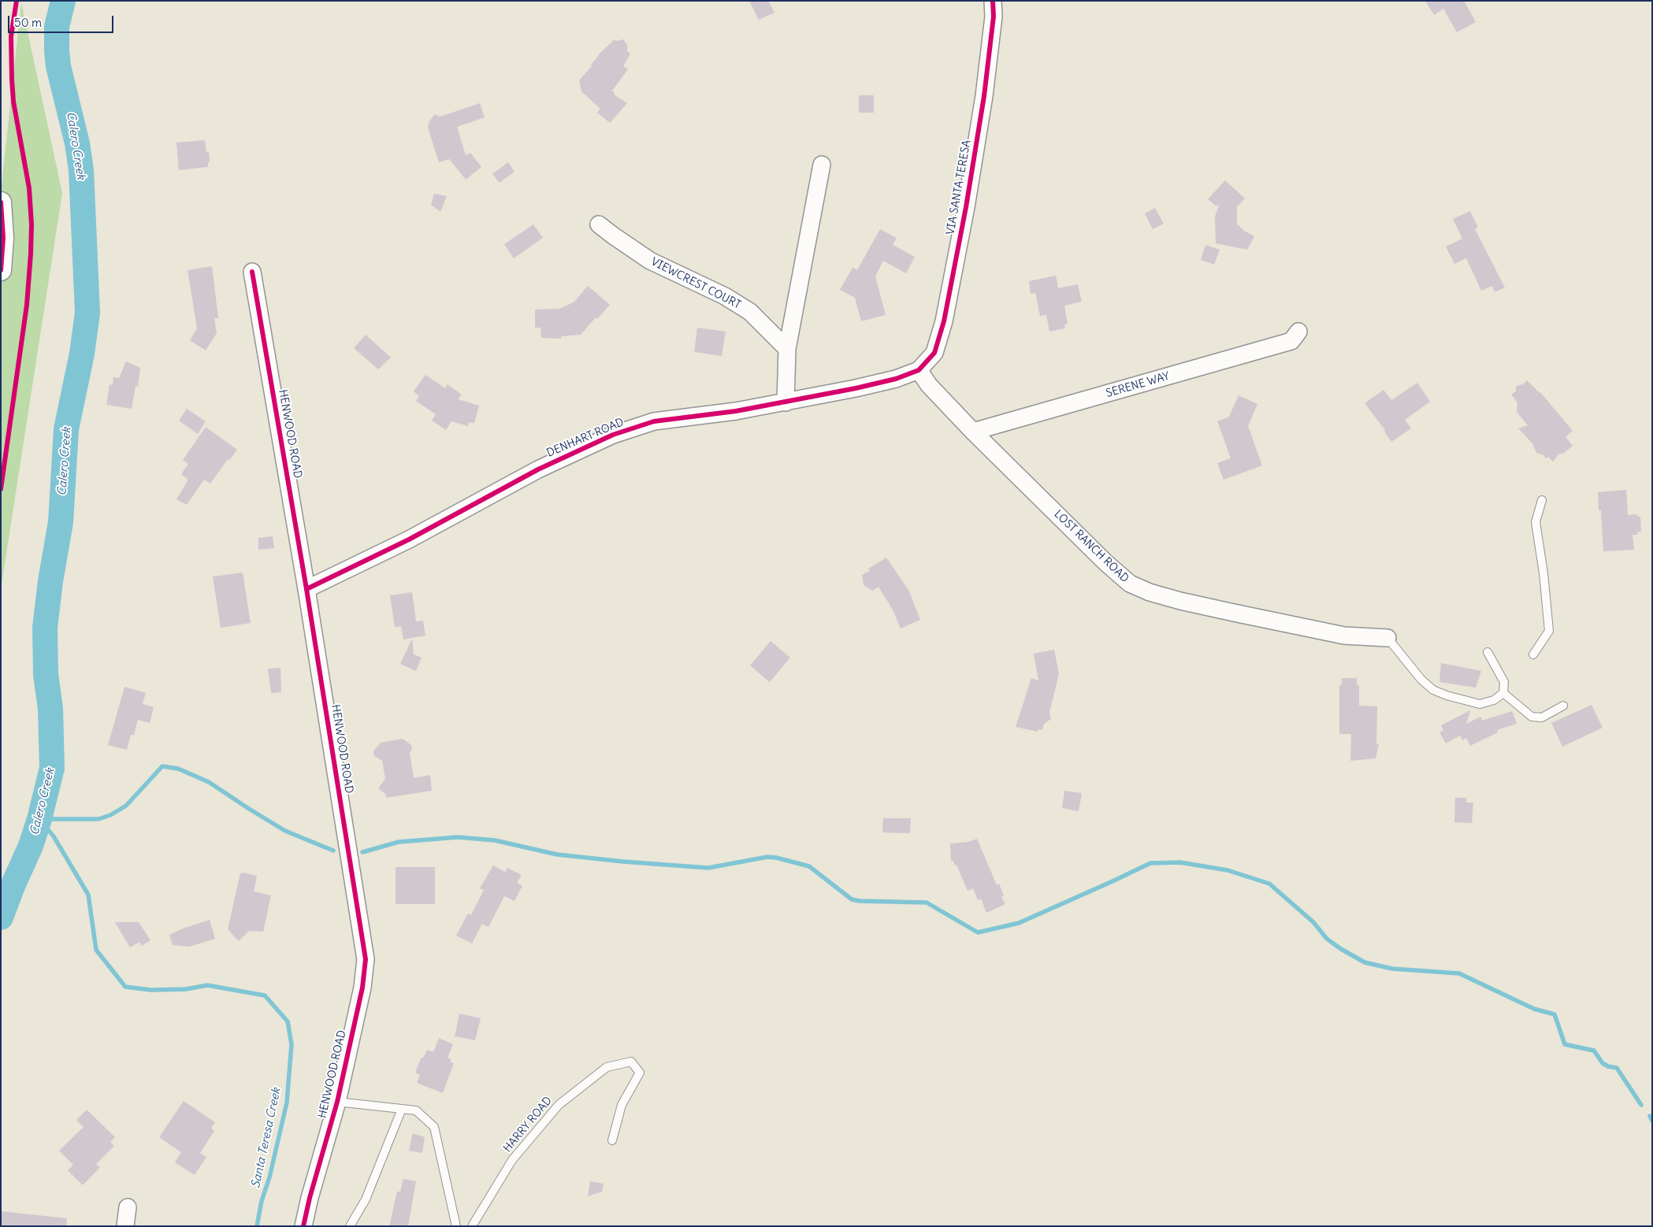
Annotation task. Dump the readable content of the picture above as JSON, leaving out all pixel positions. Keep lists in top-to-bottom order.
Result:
{
  "streets": {
    "street": [
      "VIA SANTA TERESA",
      "VIEWCREST COURT",
      "SERENE WAY",
      "HENWOOD ROAD",
      "DENHART ROAD",
      "LOST RANCH ROAD"
    ],
    "lane": ["HARRY ROAD"]
  },
  "crossings": [
    ["VIA SANTA TERESA", "DENHART ROAD"],
    ["VIA SANTA TERESA", "LOST RANCH ROAD"],
    ["SERENE WAY", "LOST RANCH ROAD"],
    ["HENWOOD ROAD", "DENHART ROAD"],
    ["DENHART ROAD", "LOST RANCH ROAD"]
  ],
  "water": ["Calero Creek", "Santa Teresa Creek"],
  "scale_bar": "50 m"
}
